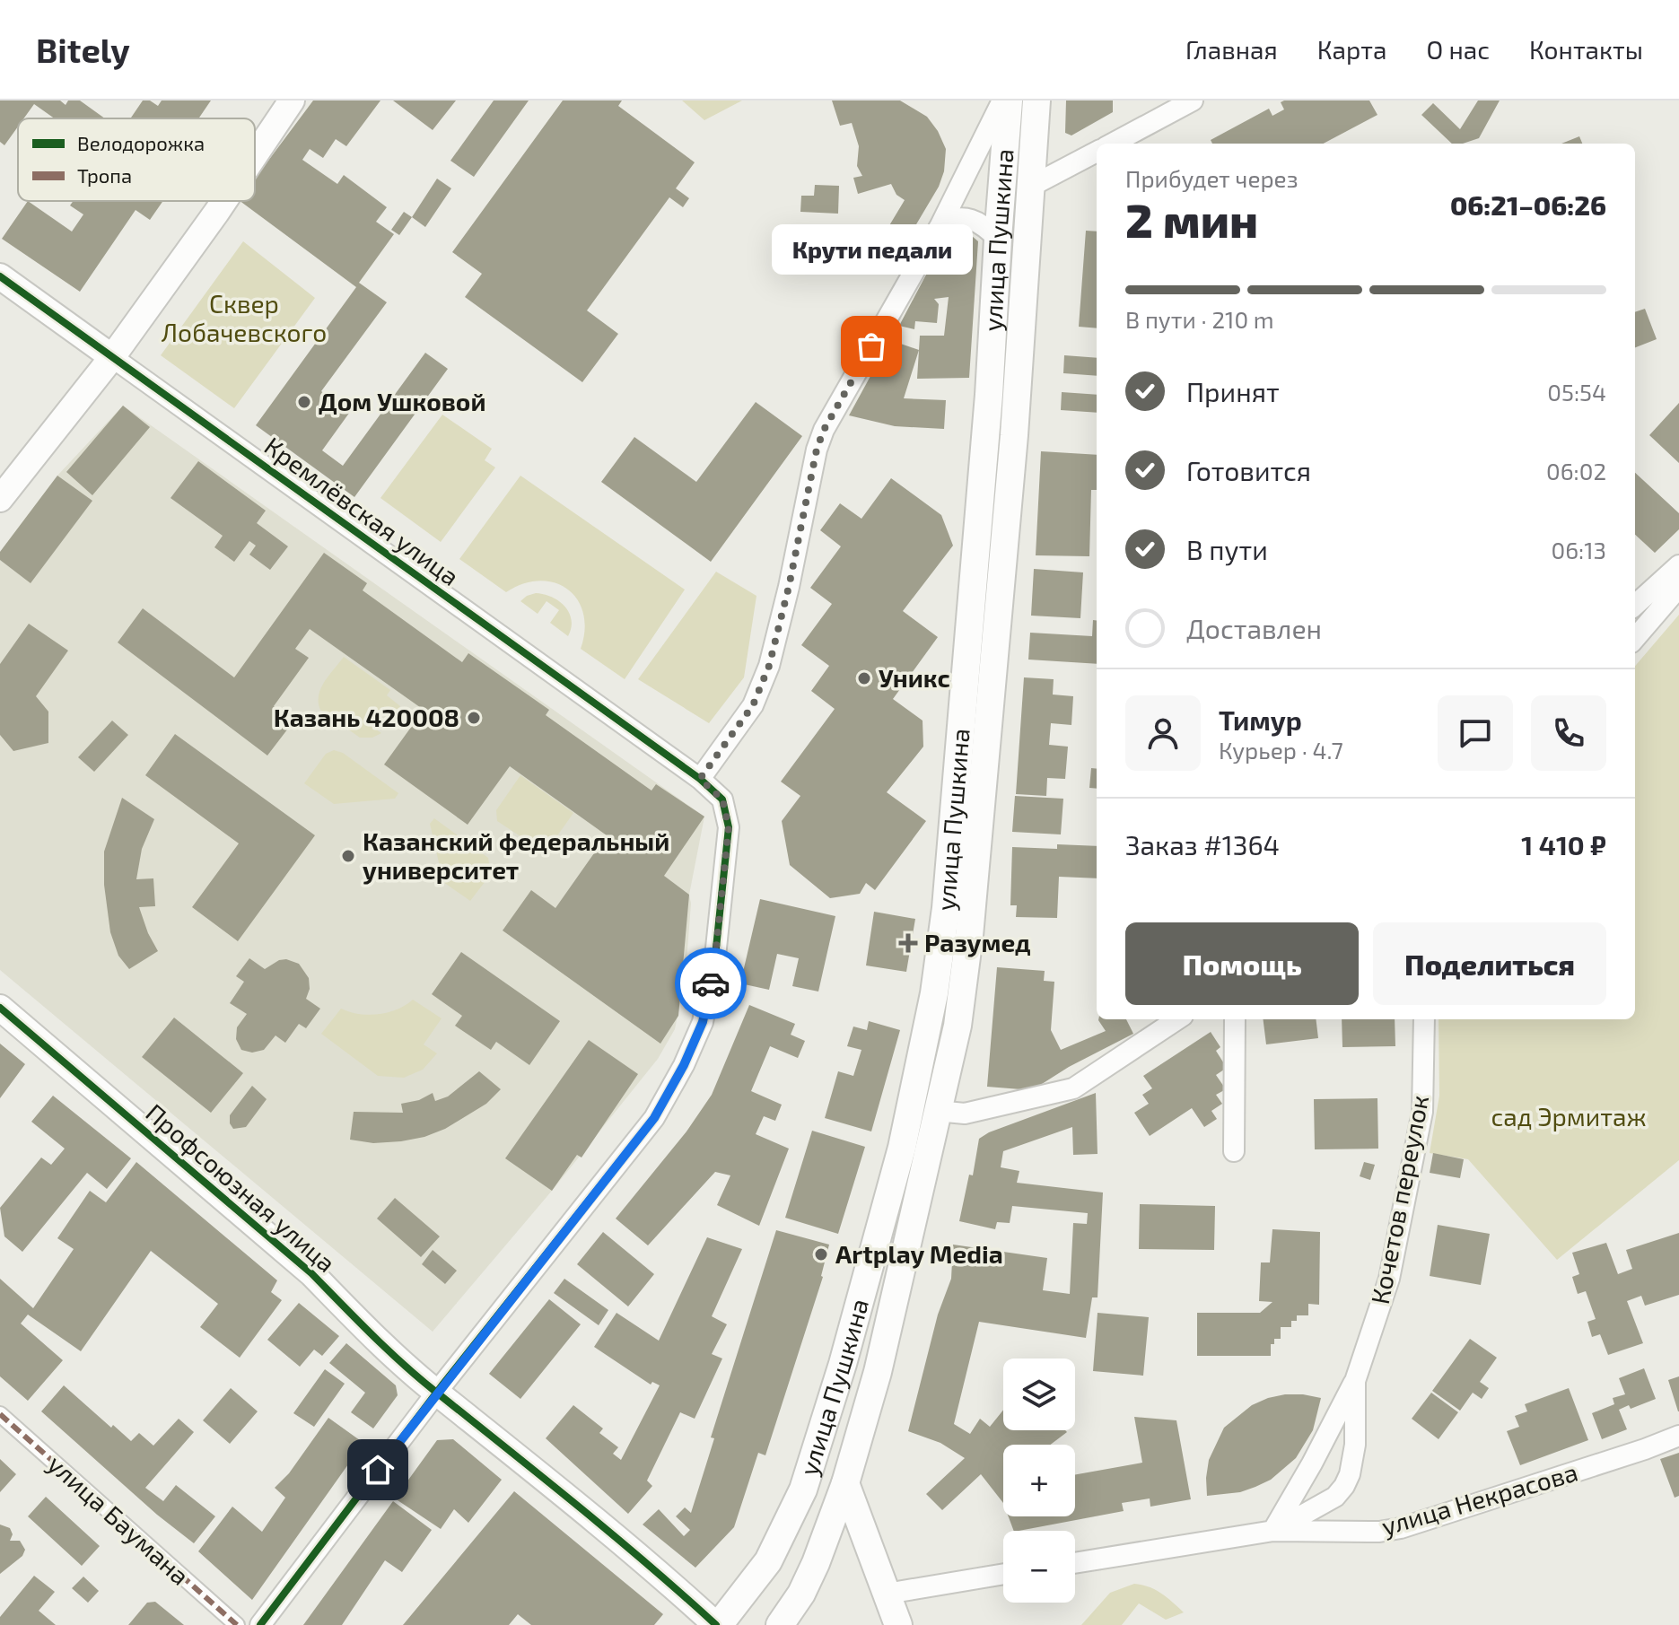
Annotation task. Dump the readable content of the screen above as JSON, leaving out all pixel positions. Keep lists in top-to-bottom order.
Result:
{
  "streets": {
    "main road": ["улица Пушкина"],
    "street": [
      "Кремлёвская улица",
      "Профсоюзная улица",
      "Кочетов переулок",
      "улица Некрасова",
      "улица Баумана"
    ]
  },
  "crossings": [
    ["улица Пушкина", "Профсоюзная улица"],
    ["Кремлёвская улица", "Профсоюзная улица"],
    ["Кочетов переулок", "улица Некрасова"]
  ],
  "parks": ["Сквер Лобачевского", "сад Эрмитаж"],
  "places": {
    "other": [
      "Крути педали",
      "Дом Ушковой",
      "Уникс",
      "Казань 420008",
      "Казанский федеральный университет",
      "Artplay Media"
    ],
    "health": ["Разумед"]
  },
  "legend": ["Велодорожка", "Тропа"],
  "page": {
    "header": "Bitely",
    "nav": [
      "Главная",
      "Карта",
      "О нас",
      "Контакты"
    ],
    "heading": ["2 мин", "Прибудет через", "06:21–06:26"],
    "panel": [
      "Тимур",
      "Курьер · 4.7",
      "Заказ #1364",
      "1 410 ₽"
    ],
    "bubble": "Крути педали",
    "bar": "В пути · 210 m",
    "list": [
      ["Принят", "05:54"],
      ["Готовится", "06:02"],
      ["В пути", "06:13"],
      "Доставлен"
    ],
    "buttons": ["Помощь", "Поделиться"],
    "map_buttons": ["+", "−"]
  }
}
